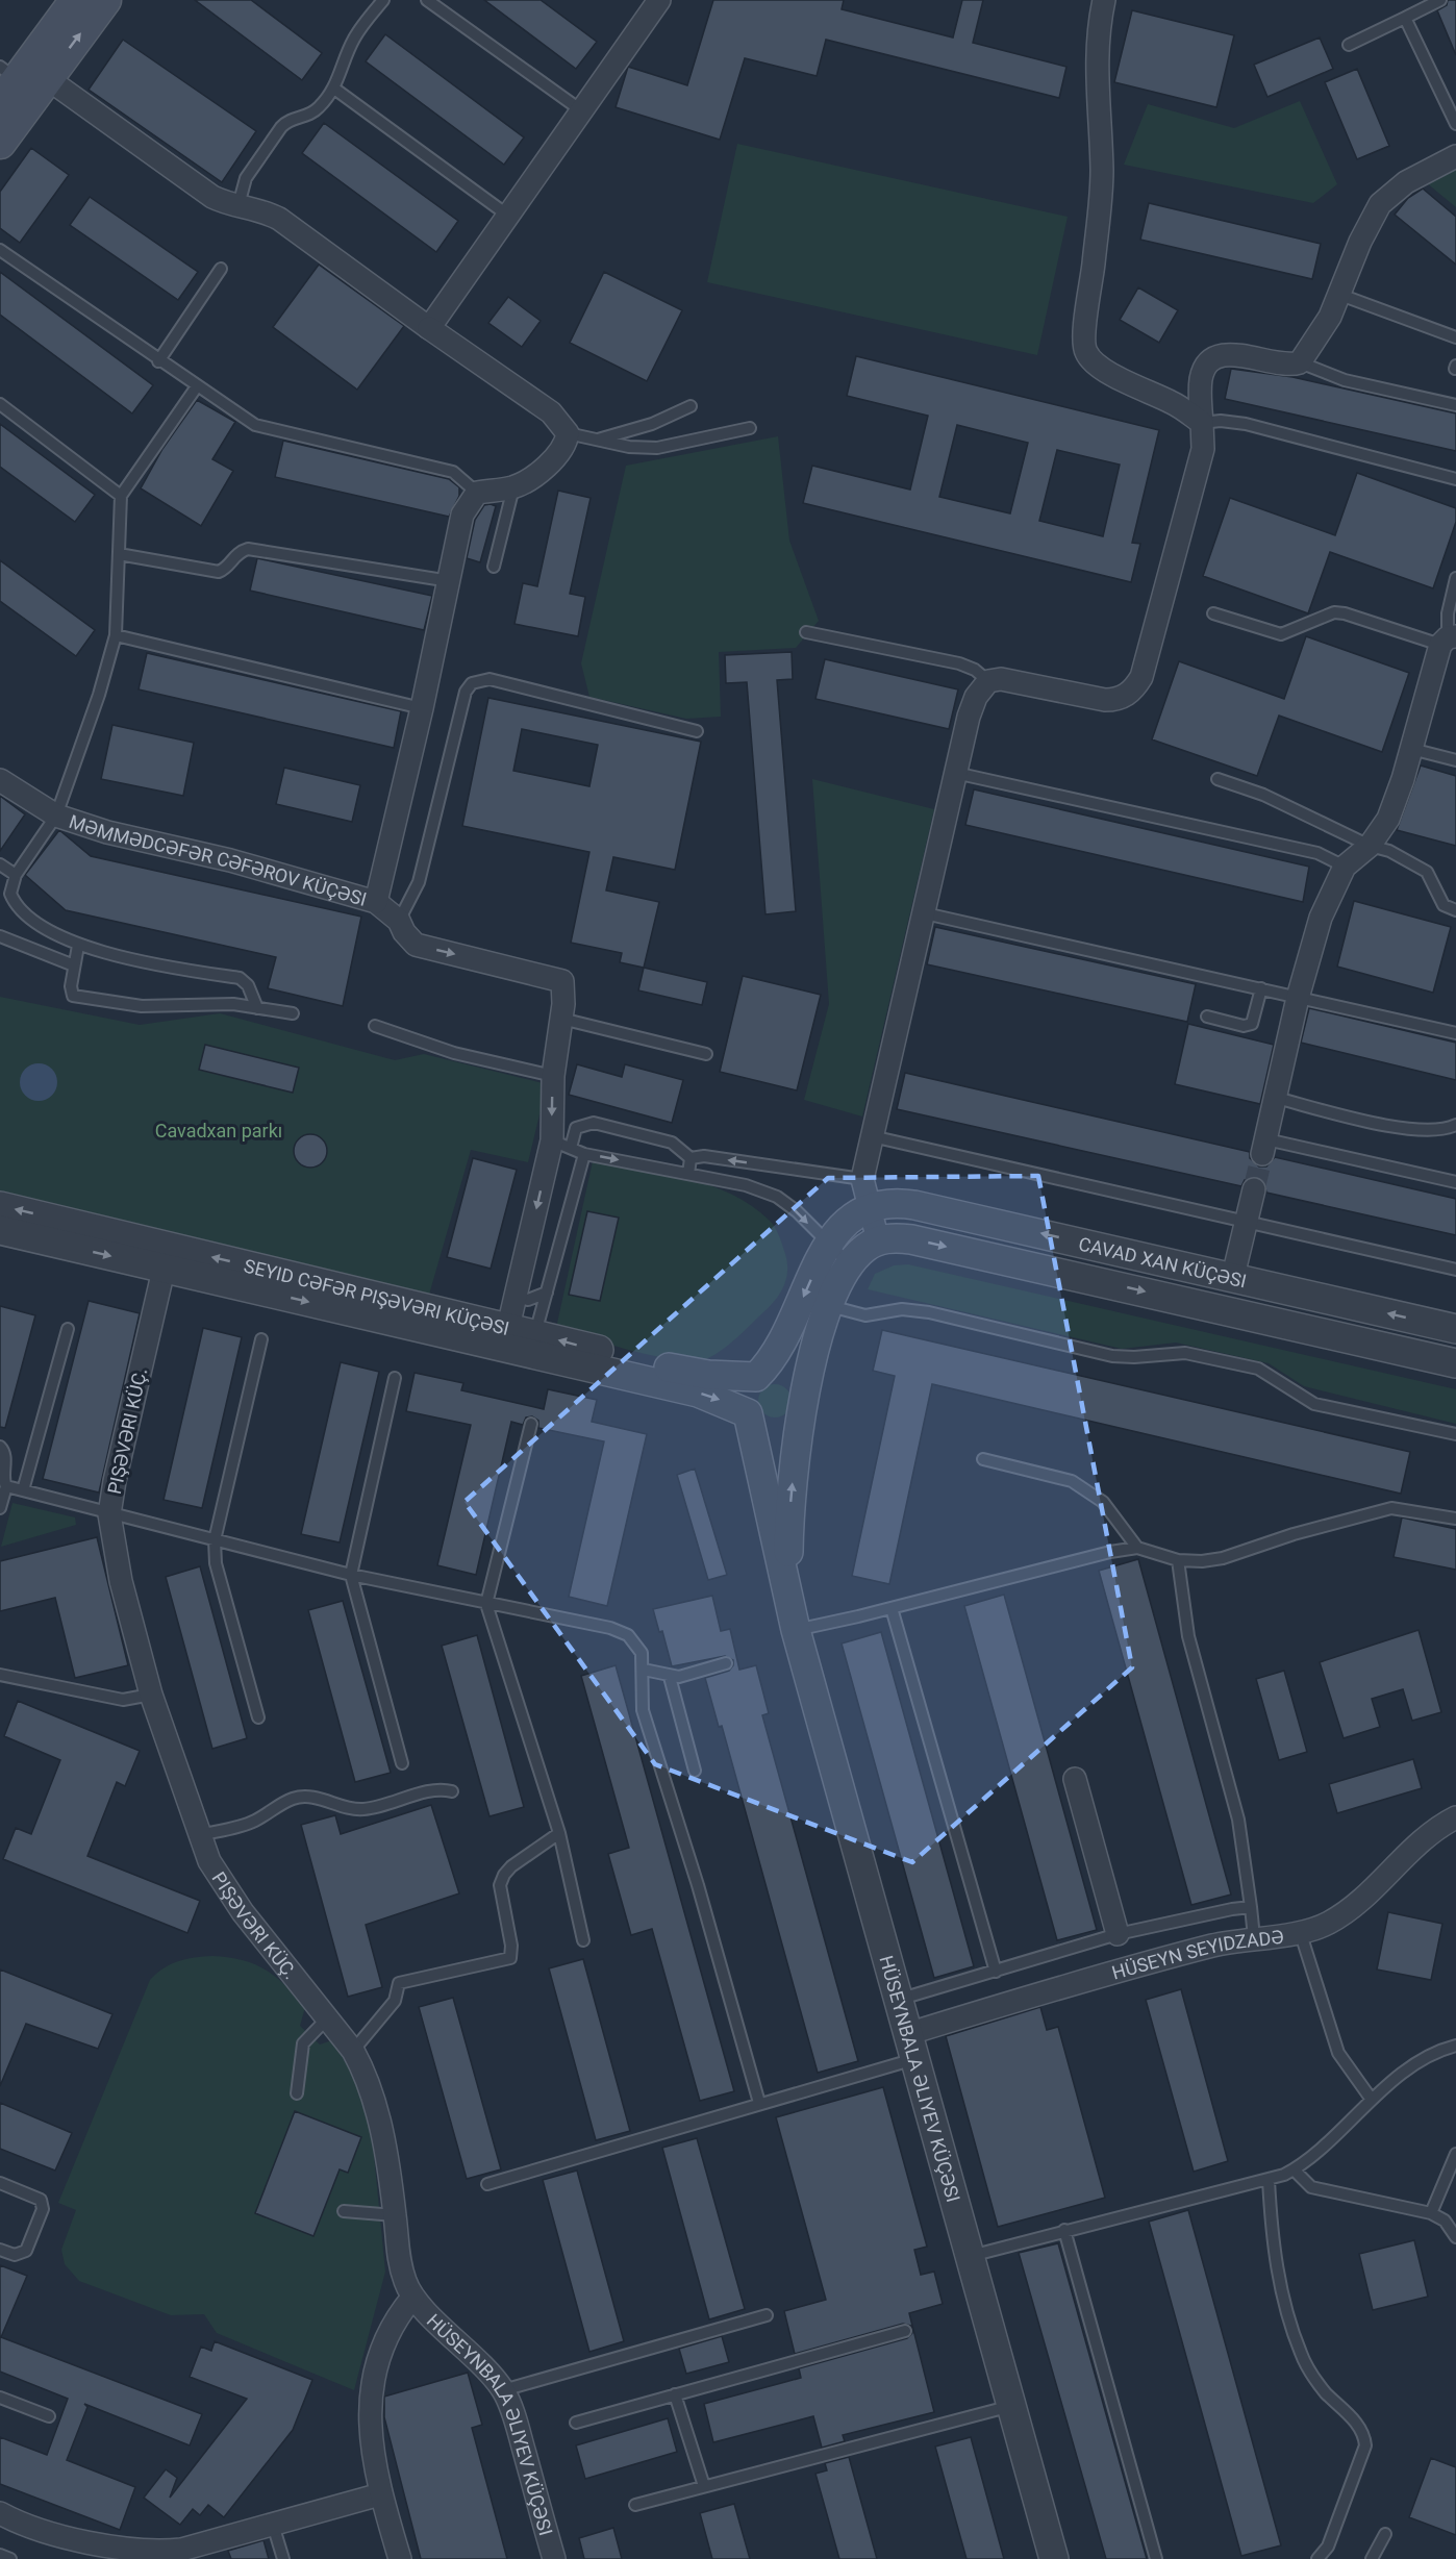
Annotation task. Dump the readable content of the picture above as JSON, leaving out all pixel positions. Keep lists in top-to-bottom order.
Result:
{
  "streets": {
    "street": [
      "MƏMMƏDCƏFƏR CƏFƏROV KÜÇƏSI",
      "CAVAD XAN KÜÇƏSI",
      "SEYID CƏFƏR PIŞƏVƏRI KÜÇƏSI",
      "PIŞƏVƏRI KÜÇ.",
      "HÜSEYN SEYIDZADƏ",
      "HÜSEYNBALA ƏLIYEV KÜÇƏSI"
    ]
  },
  "crossings": [
    ["MƏMMƏDCƏFƏR CƏFƏROV KÜÇƏSI", "SEYID CƏFƏR PIŞƏVƏRI KÜÇƏSI"],
    ["SEYID CƏFƏR PIŞƏVƏRI KÜÇƏSI", "PIŞƏVƏRI KÜÇ."],
    ["PIŞƏVƏRI KÜÇ.", "HÜSEYNBALA ƏLIYEV KÜÇƏSI"],
    ["HÜSEYN SEYIDZADƏ", "HÜSEYNBALA ƏLIYEV KÜÇƏSI"]
  ],
  "parks": ["Cavadxan parkı"]
}
